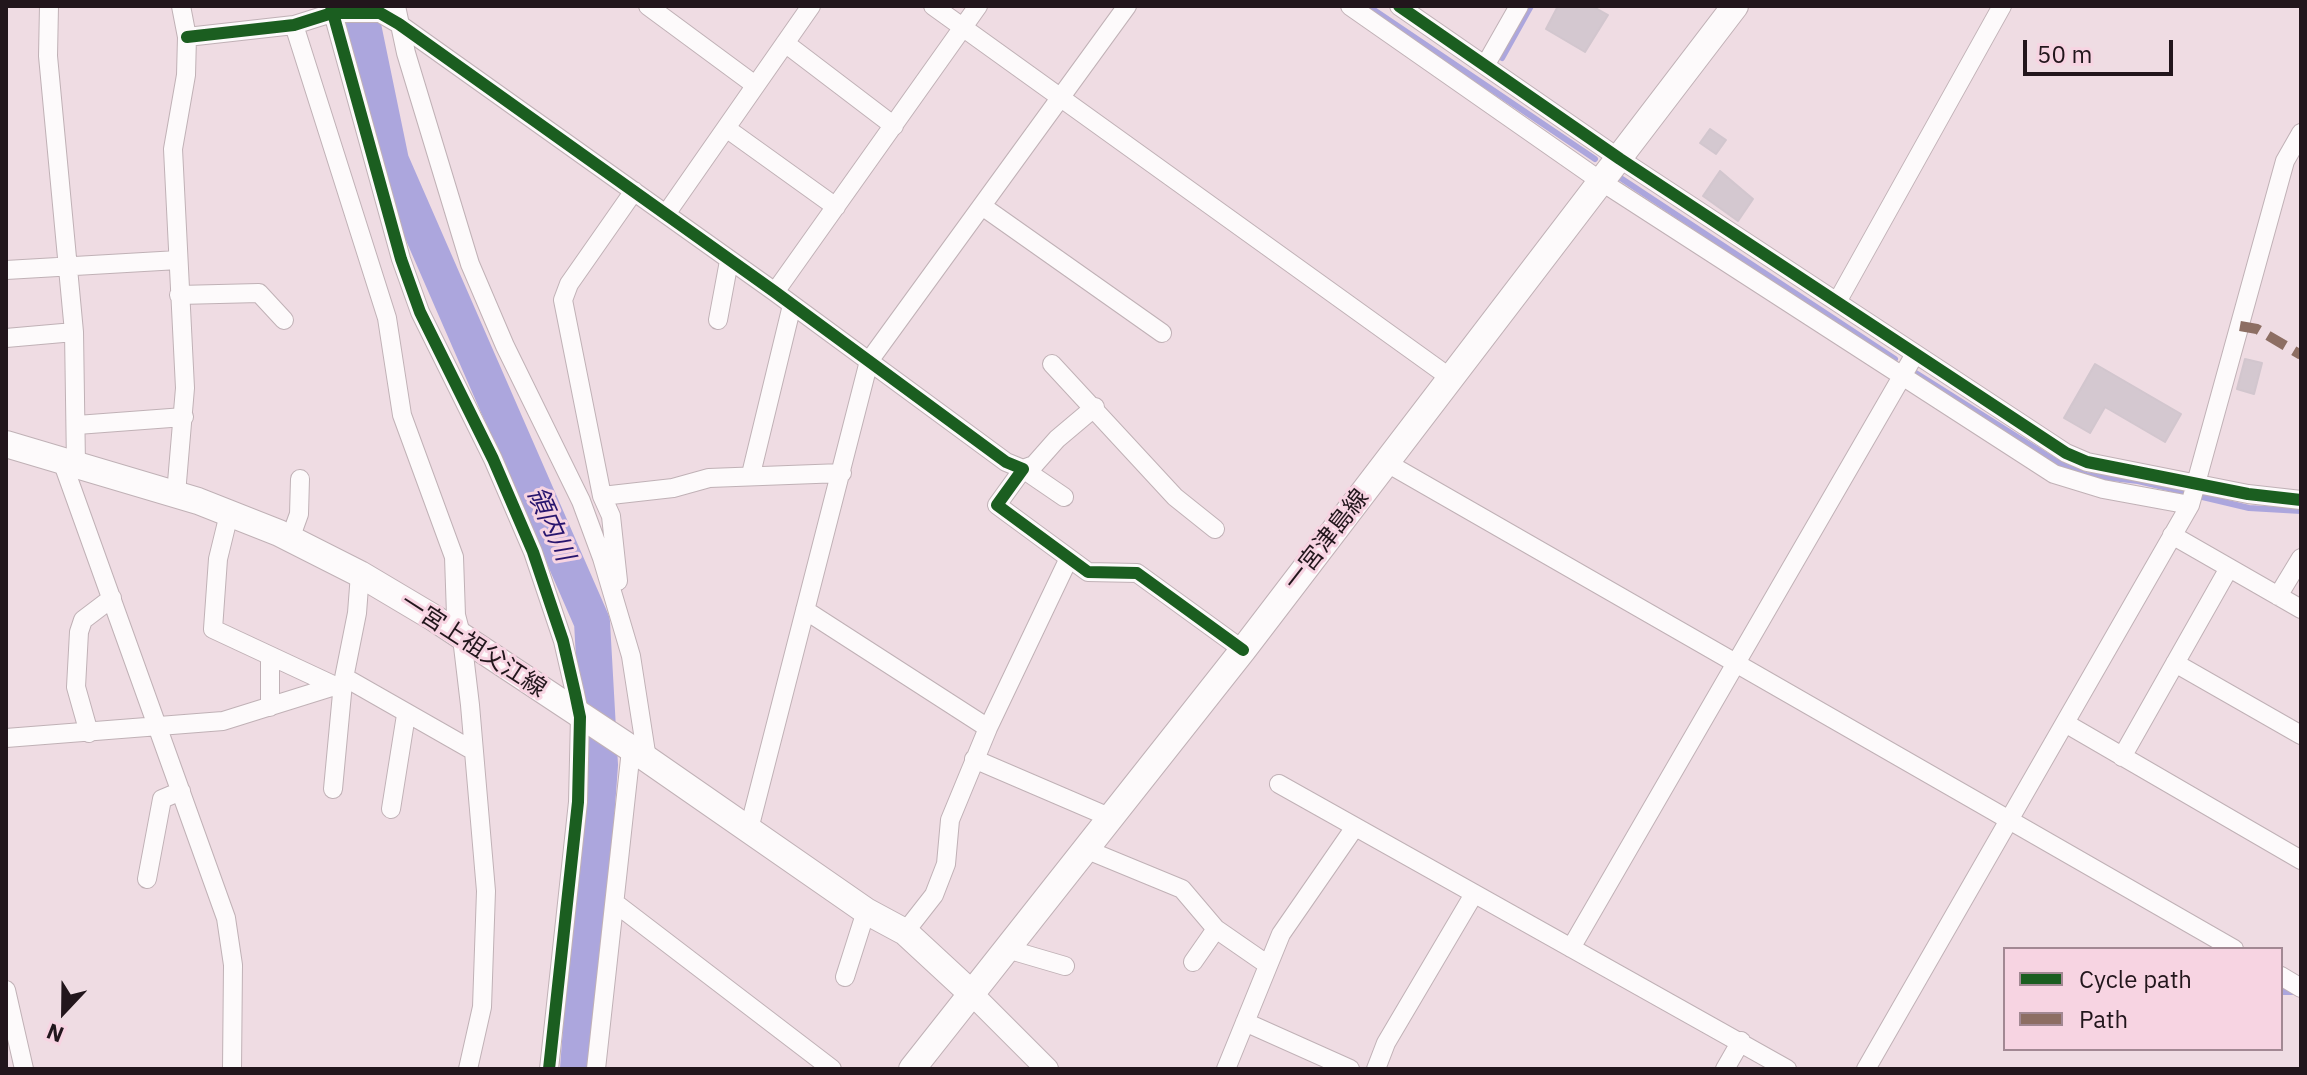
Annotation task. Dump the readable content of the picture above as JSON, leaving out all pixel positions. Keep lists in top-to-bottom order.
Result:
{
  "streets": {
    "main road": ["一宮津島線", "一宮上祖父江線"]
  },
  "crossings": [
    ["一宮津島線", "一宮上祖父江線"]
  ],
  "water": ["領内川"],
  "legend": ["Cycle path", "Path"],
  "scale_bar": "50 m",
  "north": "bottom"
}
